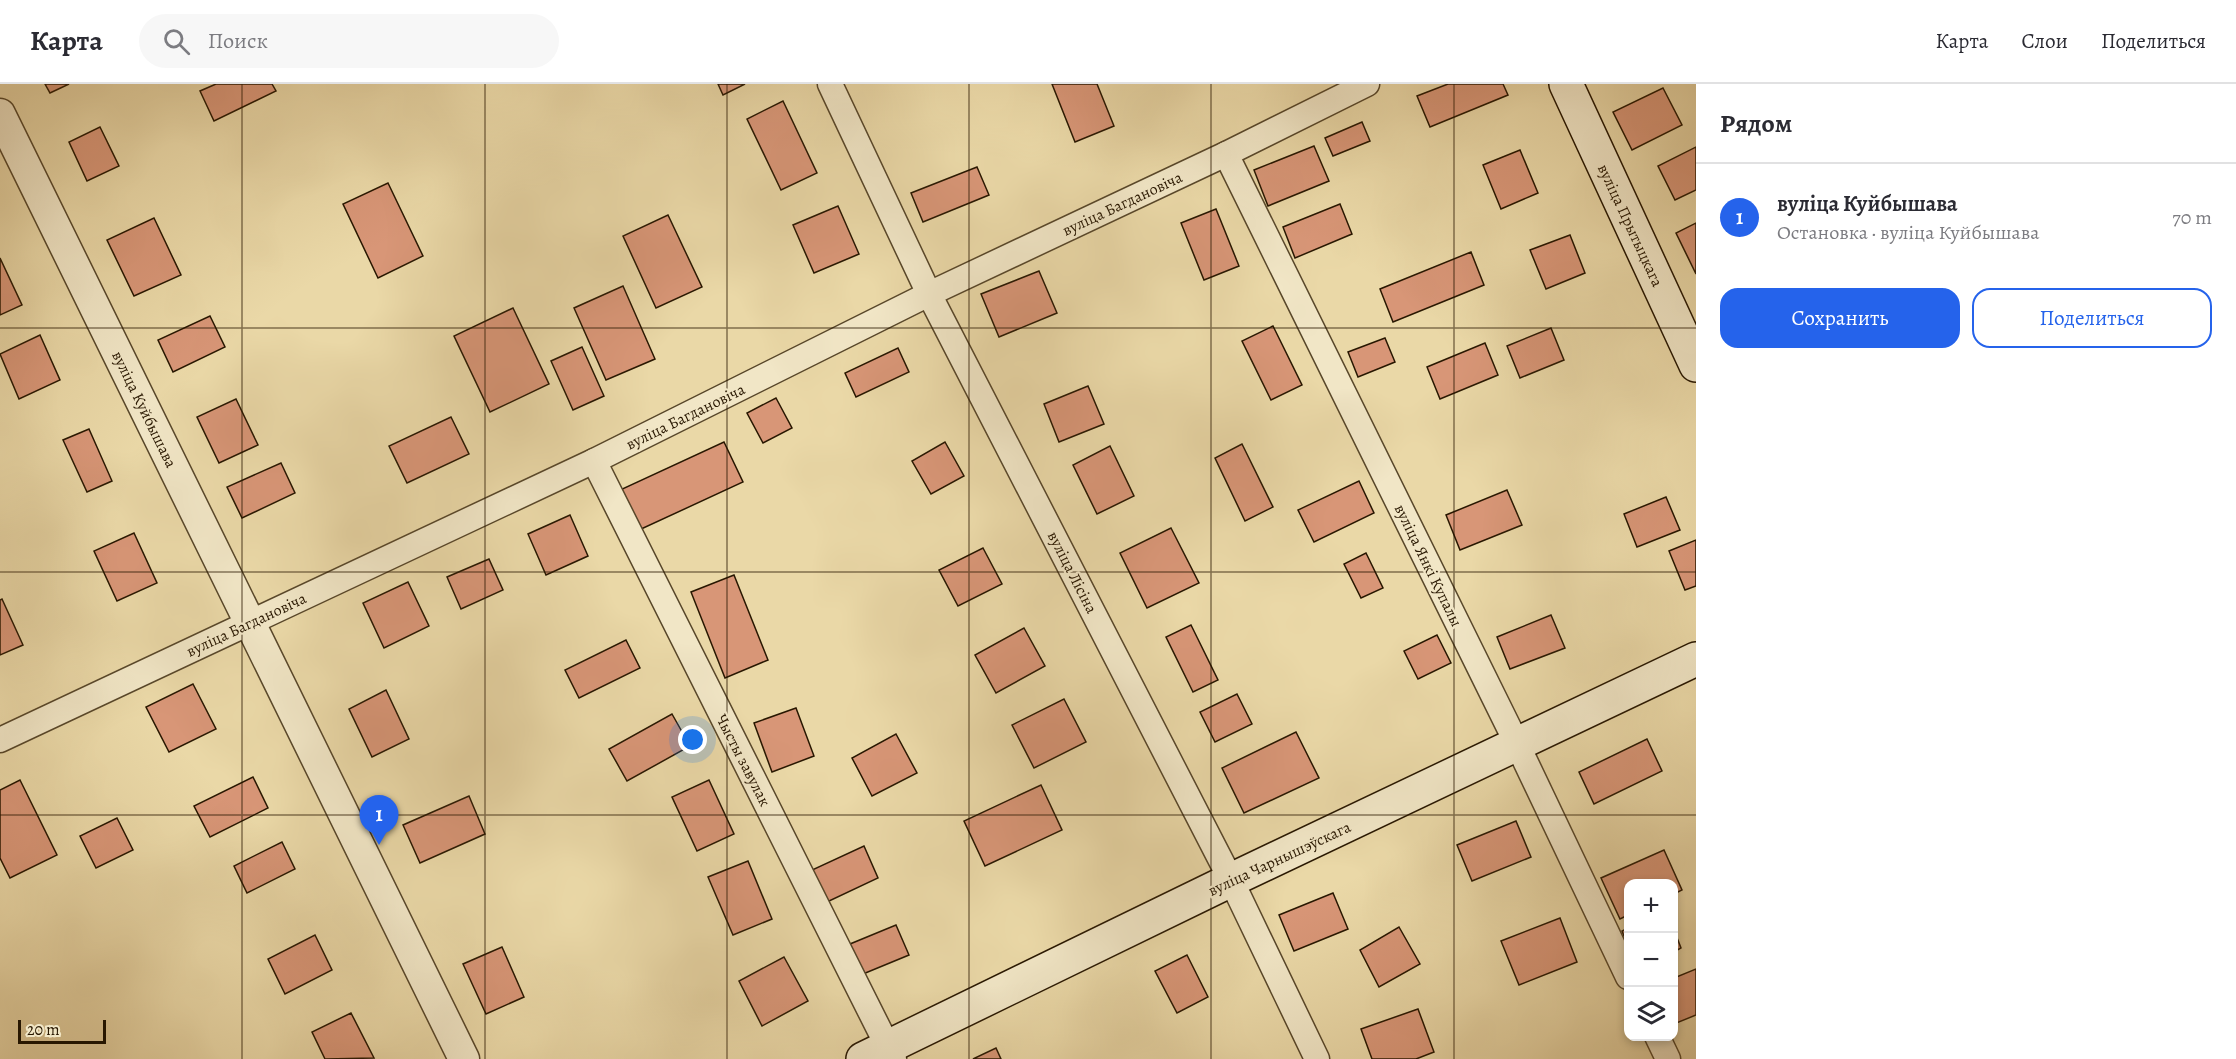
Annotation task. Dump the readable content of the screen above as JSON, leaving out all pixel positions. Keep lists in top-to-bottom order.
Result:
{
  "streets": {
    "main road": ["вуліца Прытыцкага", "вуліца Чарнышэўскага"],
    "street": [
      "вуліца Багдановіча",
      "вуліца Куйбышава",
      "вуліца Янкі Купалы",
      "вуліца Лісіна",
      "Чысты завулак"
    ]
  },
  "crossings": [
    ["вуліца Багдановіча", "вуліца Куйбышава"],
    ["вуліца Багдановіча", "вуліца Янкі Купалы"],
    ["вуліца Багдановіча", "вуліца Лісіна"],
    ["вуліца Багдановіча", "Чысты завулак"],
    ["вуліца Янкі Купалы", "вуліца Чарнышэўскага"],
    ["вуліца Лісіна", "вуліца Чарнышэўскага"],
    ["Чысты завулак", "вуліца Чарнышэўскага"]
  ],
  "scale_bar": "20 m",
  "page": {
    "header": "Карта",
    "search": "Поиск",
    "nav": ["Карта", "Слои", "Поделиться"],
    "heading": "Рядом",
    "list": [
      {
        "mark": "1",
        "name": "вуліца Куйбышава",
        "note": "Остановка · вуліца Куйбышава",
        "value": "70 m"
      }
    ],
    "buttons": ["Сохранить", "Поделиться"],
    "pins": "1",
    "map_buttons": ["+", "−"],
    "scale": "20 m"
  }
}
